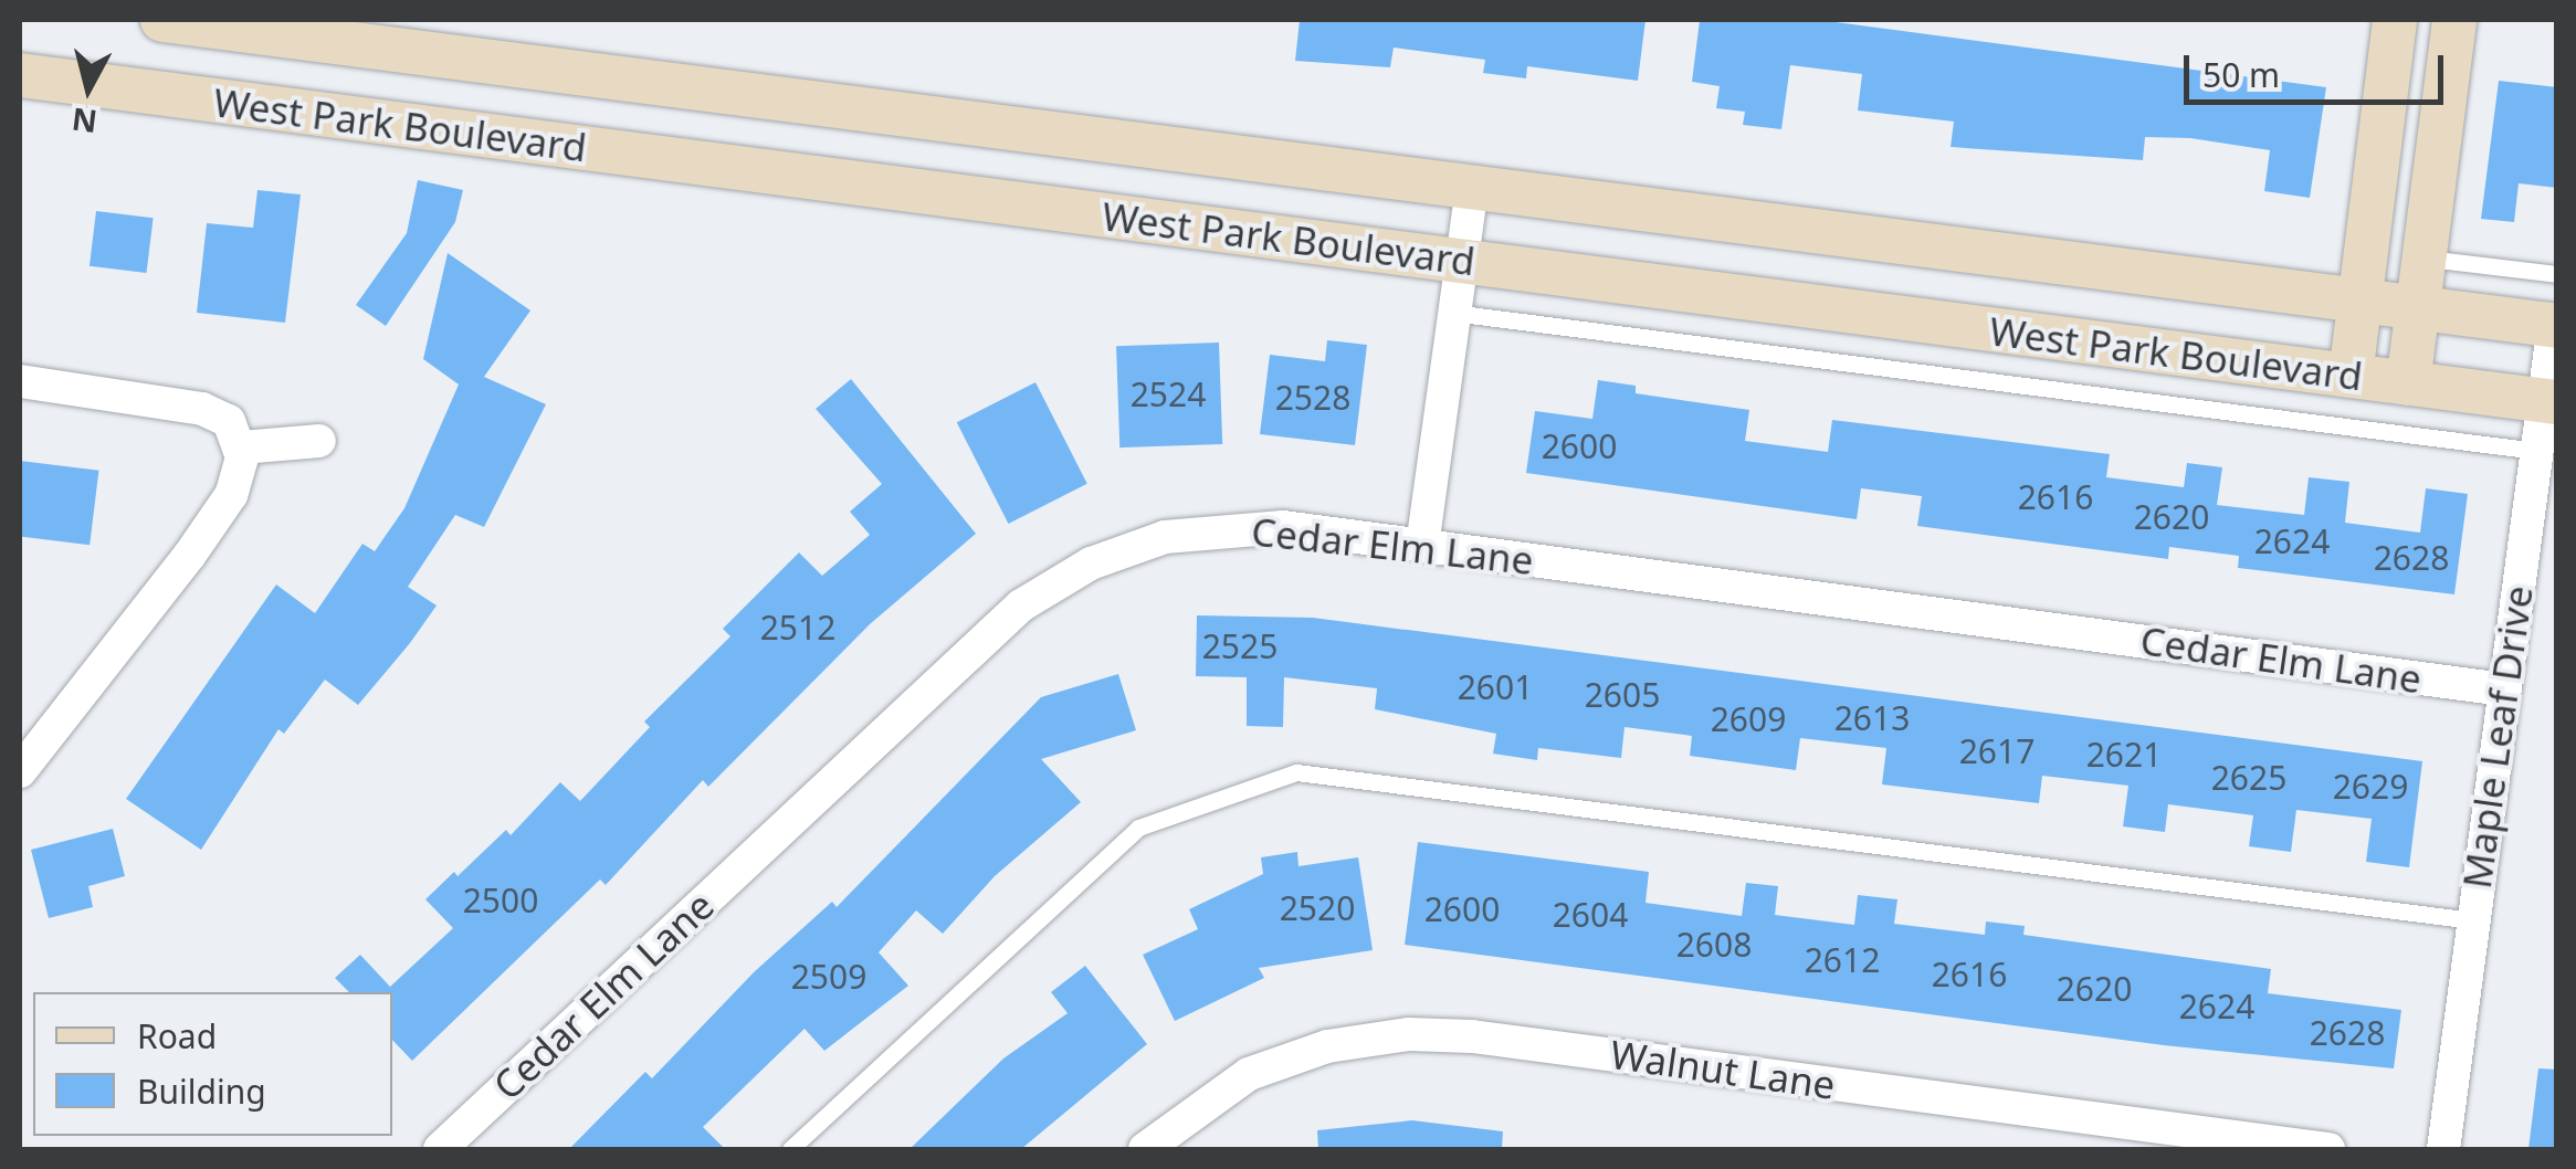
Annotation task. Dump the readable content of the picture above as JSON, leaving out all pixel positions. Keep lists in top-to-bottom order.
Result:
{
  "streets": {
    "main road": ["West Park Boulevard"],
    "street": ["Cedar Elm Lane", "Maple Leaf Drive", "Walnut Lane"]
  },
  "crossings": [
    ["West Park Boulevard", "Maple Leaf Drive"],
    ["Cedar Elm Lane", "Maple Leaf Drive"]
  ],
  "house_numbers": [
    "2524",
    "2528",
    "2600",
    "2616",
    "2620",
    "2624",
    "2628",
    "2512",
    "2525",
    "2601",
    "2605",
    "2613",
    "2609",
    "2617",
    "2621",
    "2625",
    "2629",
    "2500",
    "2520",
    "2600",
    "2604",
    "2608",
    "2612",
    "2616",
    "2509",
    "2620",
    "2624",
    "2628"
  ],
  "legend": ["Road", "Building"],
  "scale_bar": "50 m",
  "north": "bottom"
}
